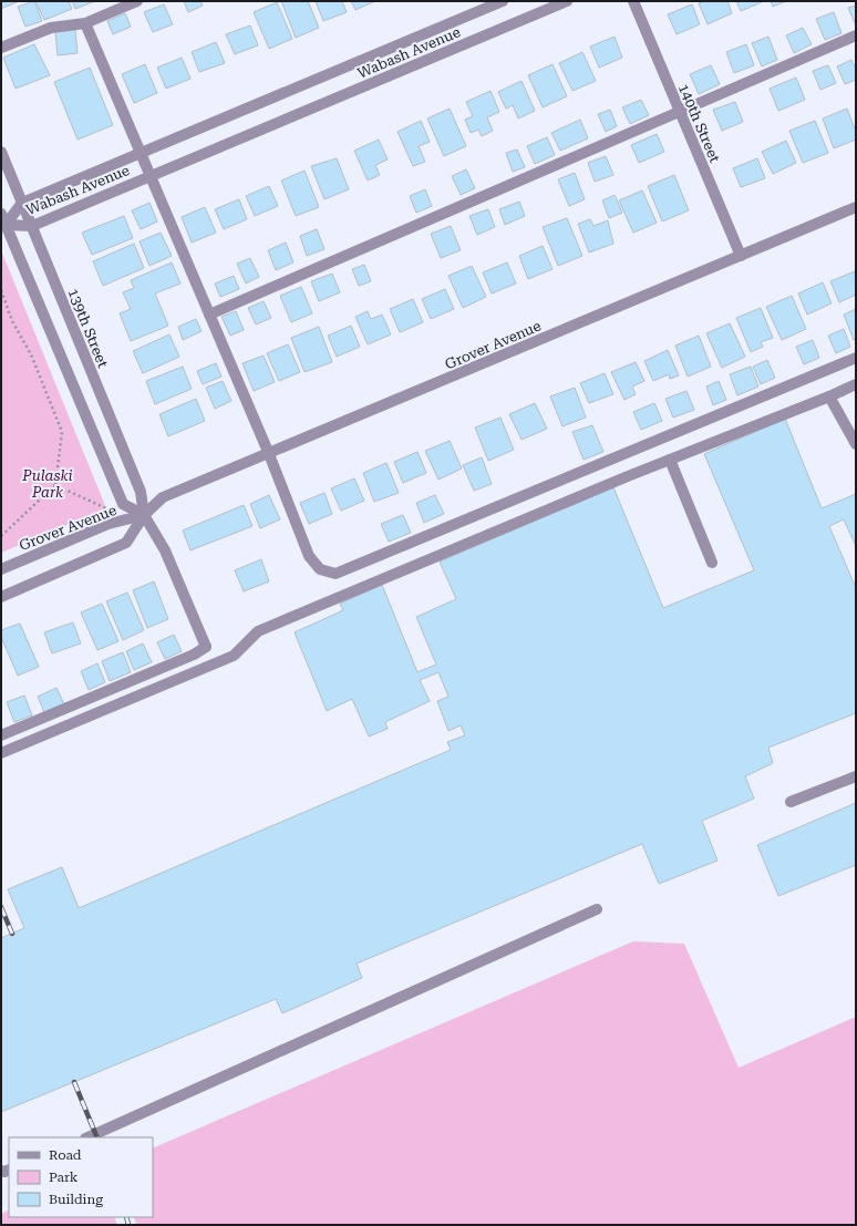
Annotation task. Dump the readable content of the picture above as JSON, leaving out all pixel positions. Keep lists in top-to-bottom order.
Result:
{
  "streets": {
    "street": [
      "Wabash Avenue",
      "140th Street",
      "139th Street",
      "Grover Avenue"
    ]
  },
  "crossings": [
    ["Wabash Avenue", "139th Street"],
    ["140th Street", "Grover Avenue"],
    ["139th Street", "Grover Avenue"]
  ],
  "parks": ["Pulaski Park"],
  "legend": ["Road", "Park", "Building"]
}
